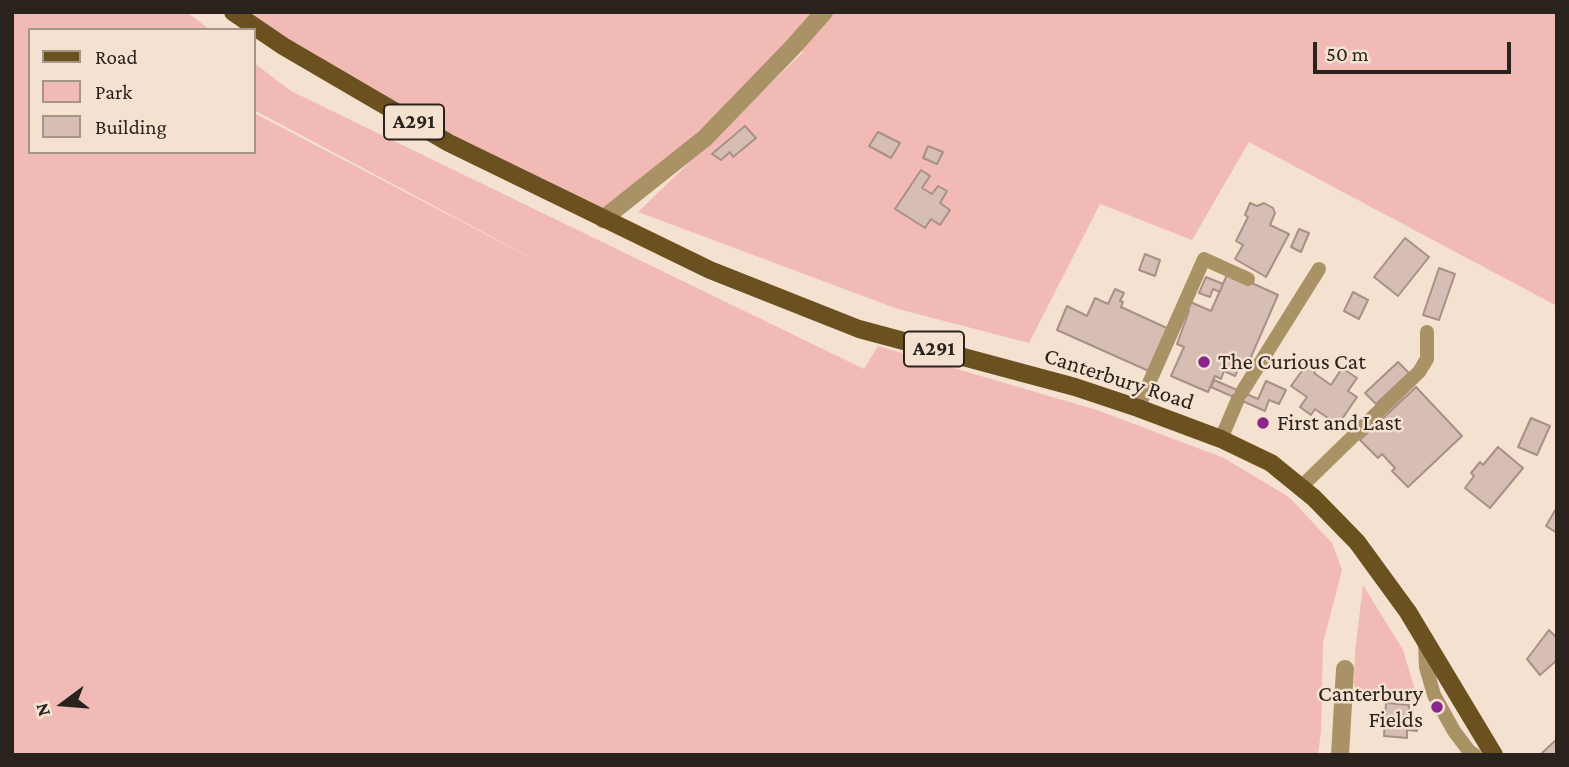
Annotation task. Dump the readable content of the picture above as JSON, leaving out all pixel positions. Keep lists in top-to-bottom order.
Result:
{
  "streets": {
    "main road": ["A291", "Canterbury Road"]
  },
  "crossings": [
    ["A291", "Canterbury Road"]
  ],
  "places": ["The Curious Cat", "First and Last", "Canterbury Fields"],
  "legend": ["Road", "Park", "Building"],
  "scale_bar": "50 m",
  "north": "left"
}
